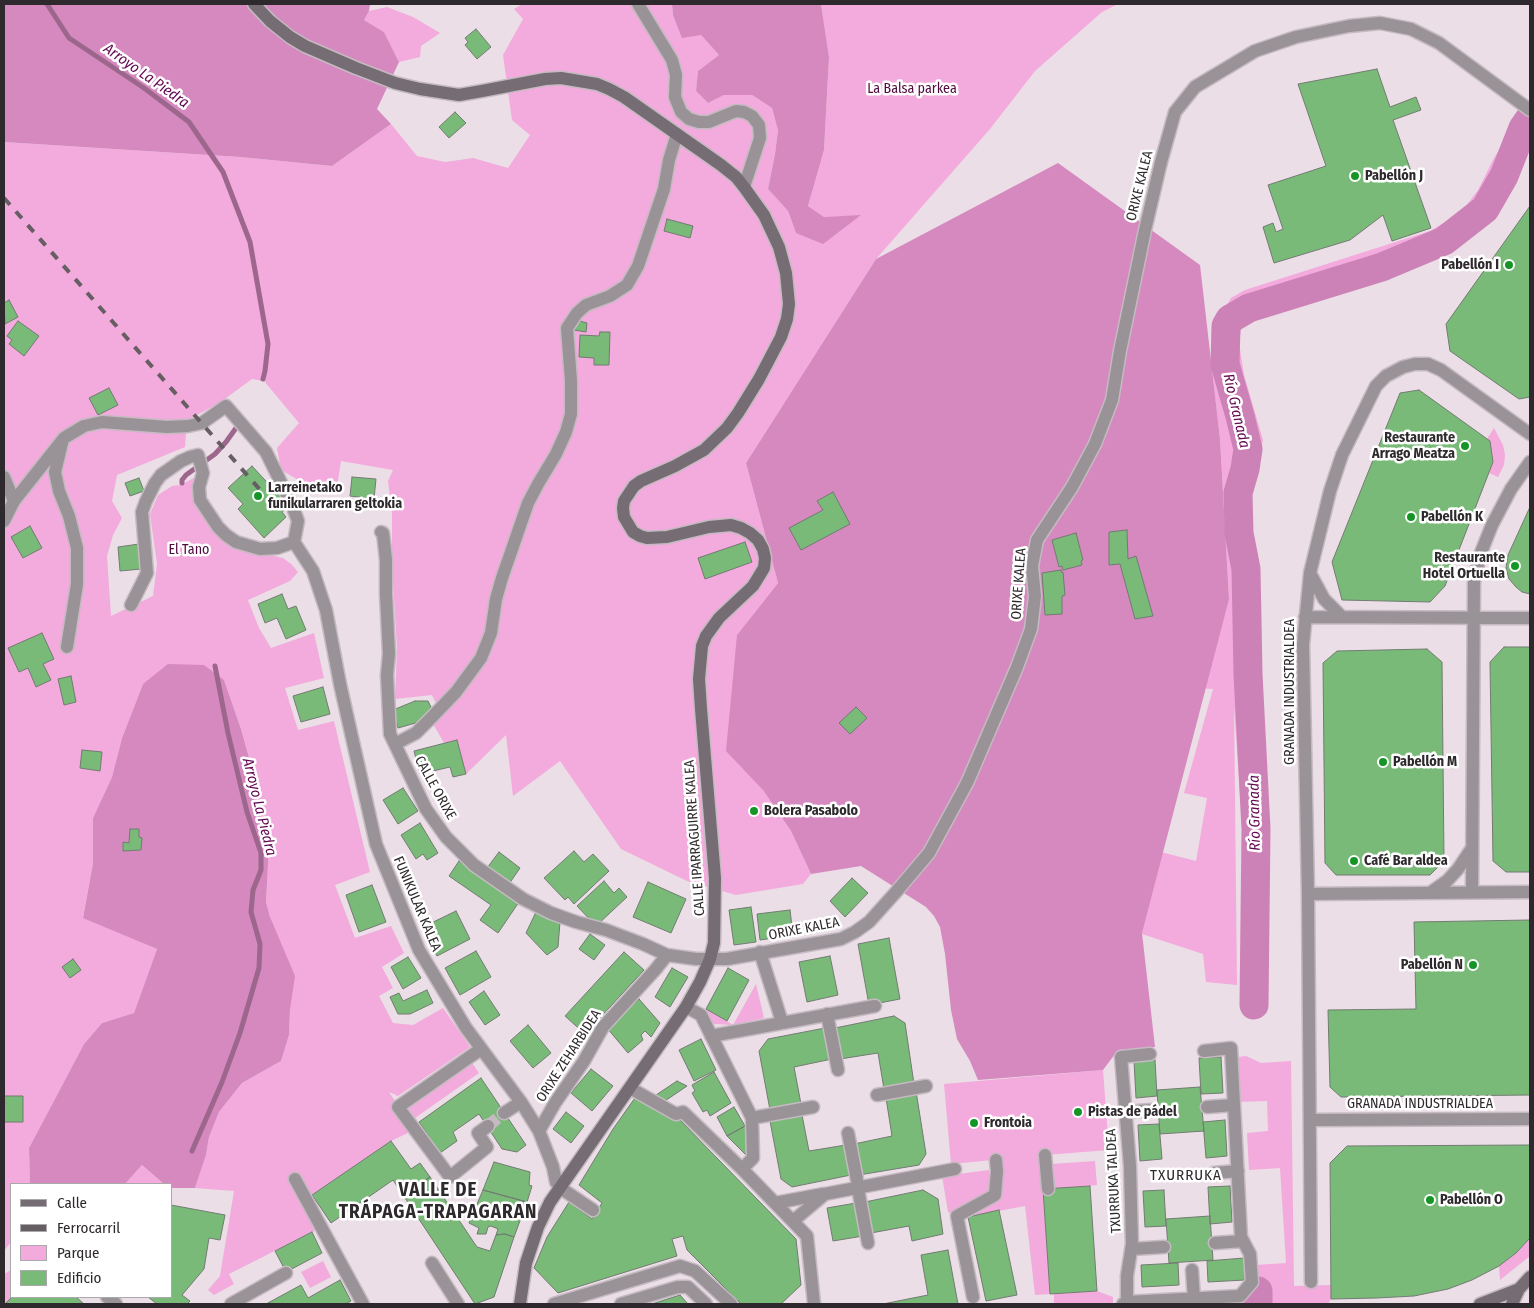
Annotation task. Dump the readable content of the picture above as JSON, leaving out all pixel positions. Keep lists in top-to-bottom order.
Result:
{
  "streets": {
    "street": [
      "ORIXE KALEA",
      "GRANADA INDUSTRIALDEA",
      "CALLE ORIXE",
      "CALLE IPARRAGUIRRE KALEA",
      "FUNIKULAR KALEA",
      "ORIXE ZEHARBIDEA",
      "TXURRUKA TALDEA"
    ]
  },
  "crossings": [
    ["ORIXE KALEA", "CALLE ORIXE"],
    ["ORIXE KALEA", "CALLE IPARRAGUIRRE KALEA"],
    ["ORIXE KALEA", "ORIXE ZEHARBIDEA"],
    ["CALLE ORIXE", "ORIXE ZEHARBIDEA"],
    ["CALLE IPARRAGUIRRE KALEA", "FUNIKULAR KALEA"],
    ["FUNIKULAR KALEA", "ORIXE ZEHARBIDEA"]
  ],
  "districts": ["TXURRUKA", "VALLE DE TRÁPAGA-TRAPAGARAN"],
  "water": ["Arroyo La Piedra", "Río Granada"],
  "parks": ["La Balsa parkea", "El Tano"],
  "places": [
    "Pabellón J",
    "Pabellón I",
    "Restaurante Arrago Meatza",
    "Larreinetako funikularraren geltokia",
    "Pabellón K",
    "Restaurante Hotel Ortuella",
    "Pabellón M",
    "Bolera Pasabolo",
    "Café Bar aldea",
    "Pabellón N",
    "Pistas de pádel",
    "Frontoia",
    "Pabellón O"
  ],
  "legend": [
    "Calle",
    "Ferrocarril",
    "Parque",
    "Edificio"
  ]
}
